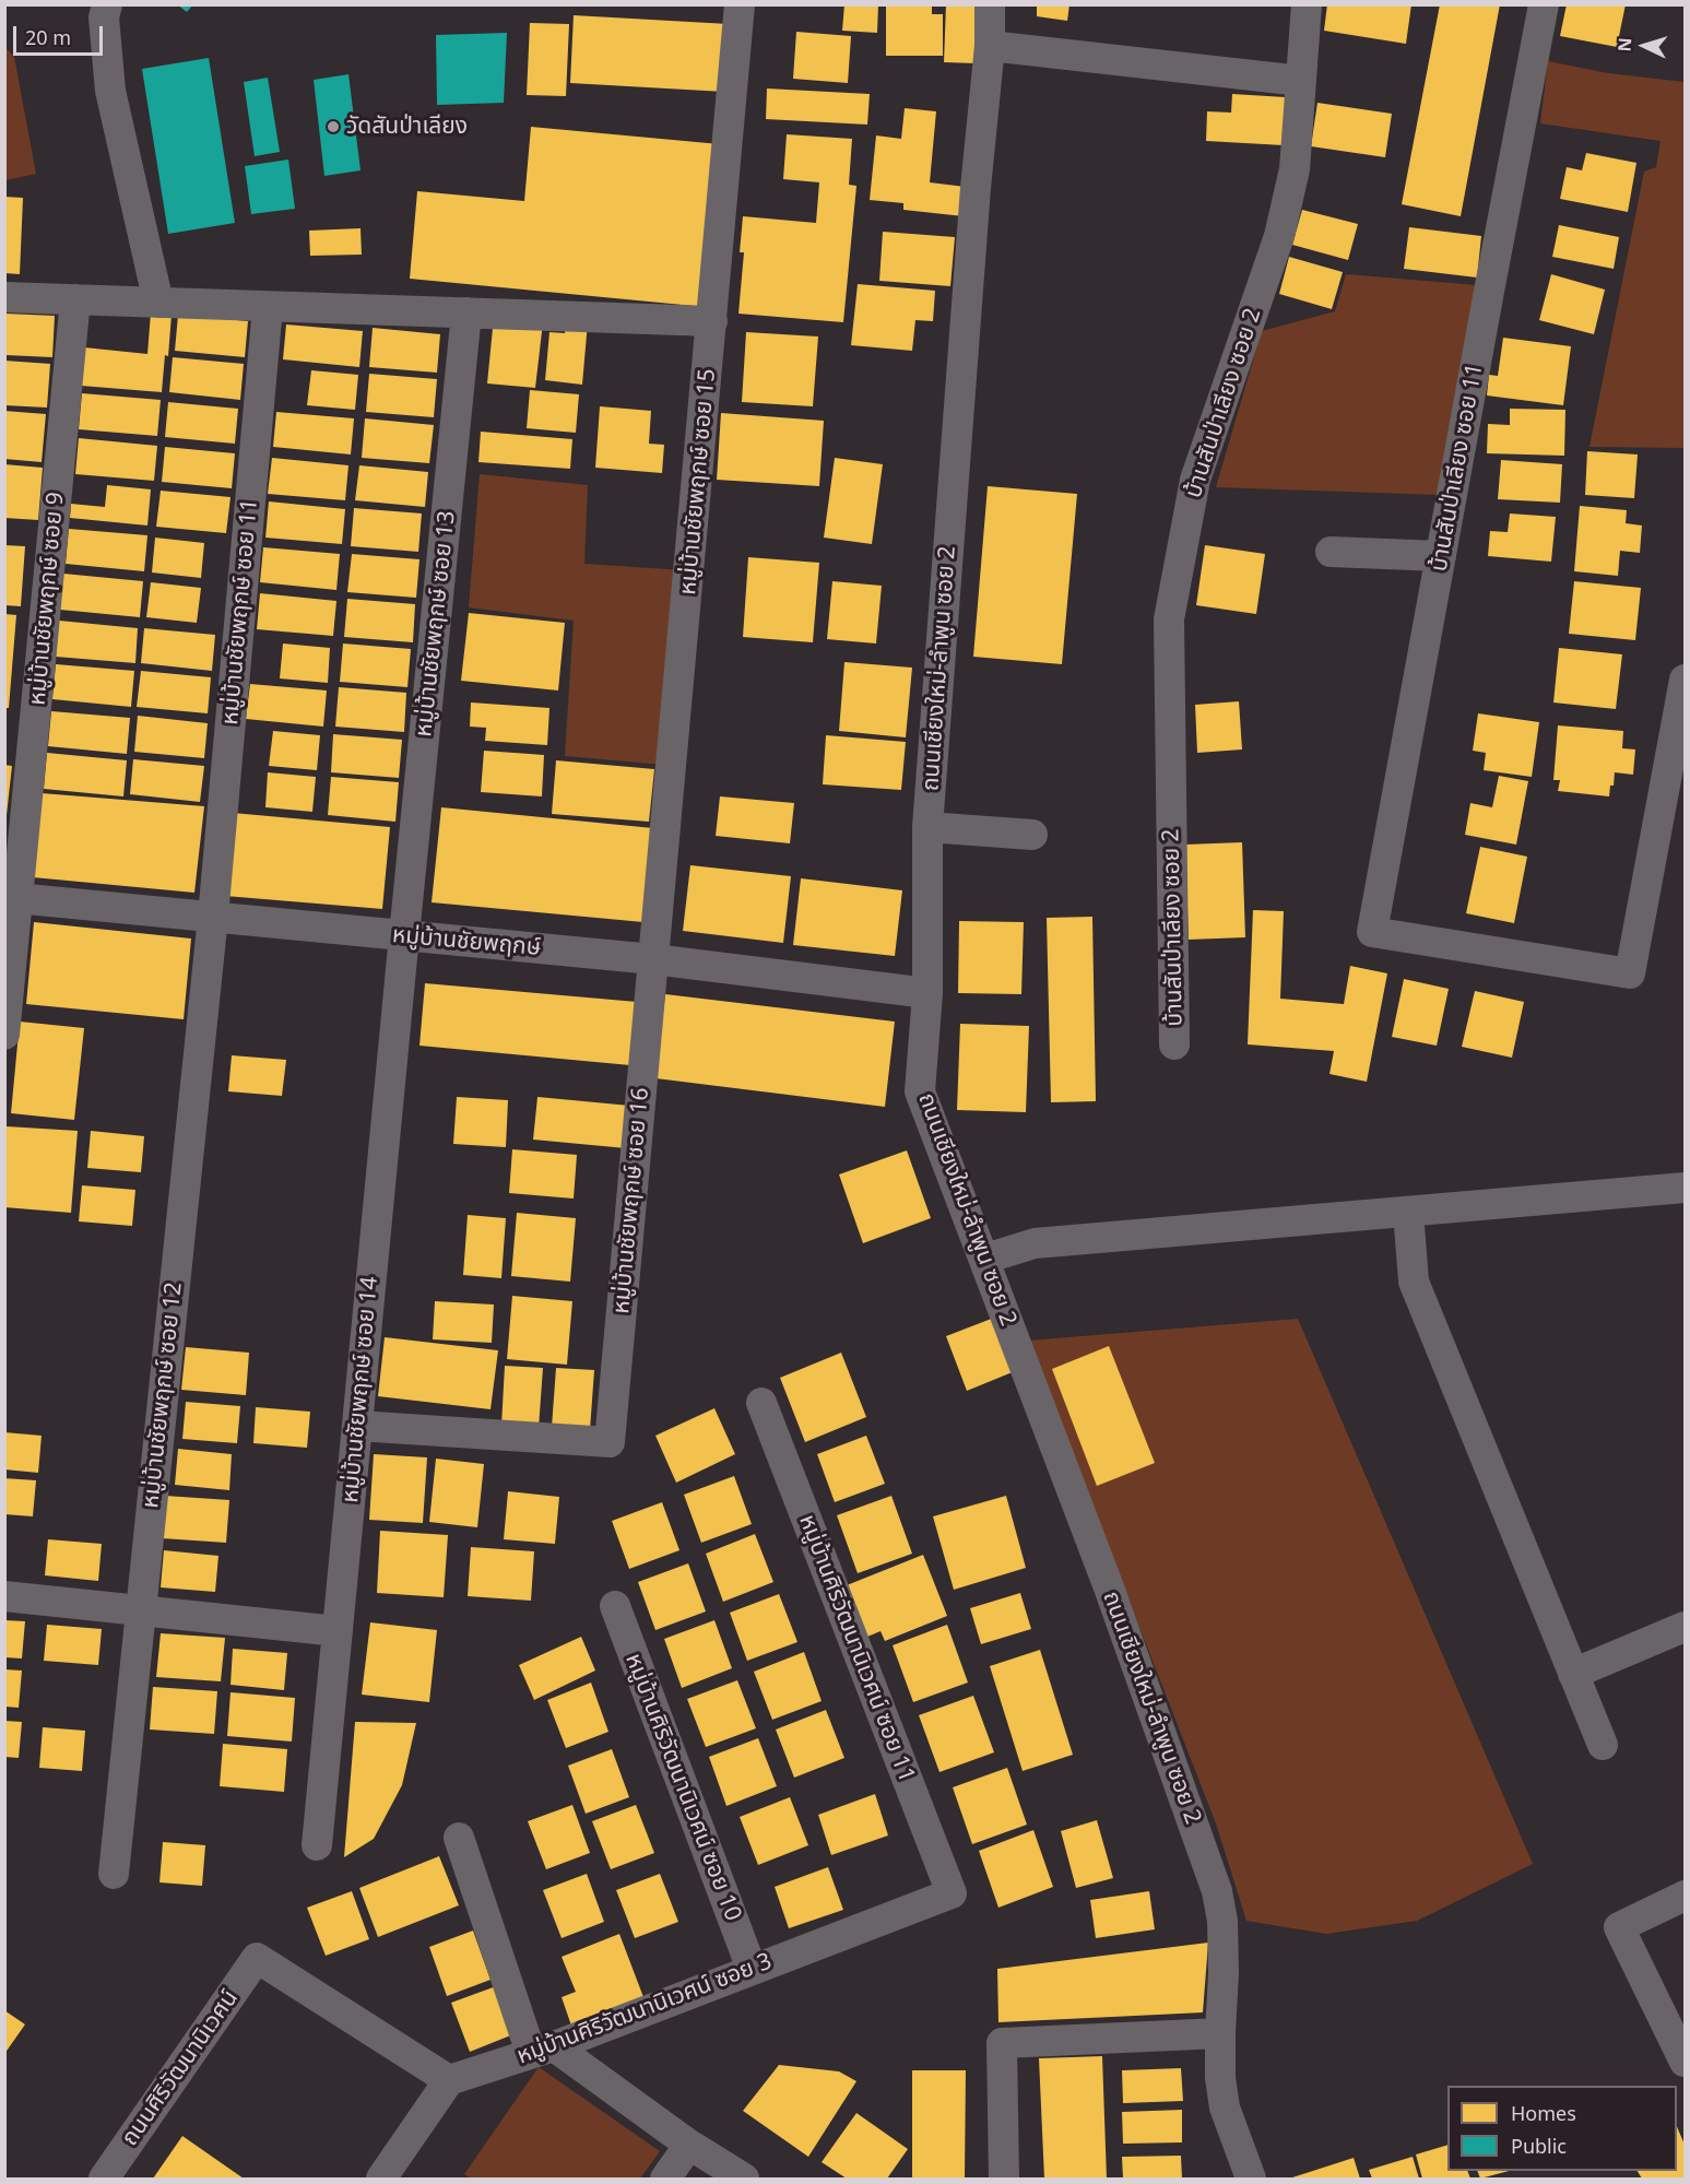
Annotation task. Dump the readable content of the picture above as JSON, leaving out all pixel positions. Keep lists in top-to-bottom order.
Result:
{
  "streets": {
    "street": [
      "บ้านสันป่าเลียง ซอย 2",
      "บ้านสันป่าเลียง ซอย 11",
      "หมู่บ้านชัยพฤกษ์ ซอย 15",
      "หมู่บ้านชัยพฤกษ์ ซอย 9",
      "หมู่บ้านชัยพฤกษ์ ซอย 11",
      "หมู่บ้านชัยพฤกษ์ ซอย 13",
      "ถนนเชียงใหม่-ลำพูน ซอย 2",
      "หมู่บ้านชัยพฤกษ์",
      "หมู่บ้านชัยพฤกษ์ ซอย 16",
      "หมู่บ้านชัยพฤกษ์ ซอย 14",
      "หมู่บ้านชัยพฤกษ์ ซอย 12",
      "หมู่บ้านศิริวัฒนานิเวศน์ ซอย 11",
      "หมู่บ้านศิริวัฒนานิเวศน์ ซอย 10",
      "หมู่บ้านศิริวัฒนานิเวศน์ ซอย 3",
      "ถนนศิริวัฒนานิเวศน์"
    ]
  },
  "crossings": [
    ["หมู่บ้านชัยพฤกษ์ ซอย 15", "หมู่บ้านชัยพฤกษ์"],
    ["หมู่บ้านชัยพฤกษ์ ซอย 15", "หมู่บ้านชัยพฤกษ์ ซอย 16"],
    ["หมู่บ้านชัยพฤกษ์ ซอย 9", "หมู่บ้านชัยพฤกษ์"],
    ["หมู่บ้านชัยพฤกษ์ ซอย 11", "หมู่บ้านชัยพฤกษ์"],
    ["หมู่บ้านชัยพฤกษ์ ซอย 11", "หมู่บ้านชัยพฤกษ์ ซอย 12"],
    ["หมู่บ้านชัยพฤกษ์ ซอย 13", "หมู่บ้านชัยพฤกษ์"],
    ["หมู่บ้านชัยพฤกษ์ ซอย 13", "หมู่บ้านชัยพฤกษ์ ซอย 14"],
    ["ถนนเชียงใหม่-ลำพูน ซอย 2", "หมู่บ้านชัยพฤกษ์"],
    ["หมู่บ้านชัยพฤกษ์", "หมู่บ้านชัยพฤกษ์ ซอย 16"],
    ["หมู่บ้านชัยพฤกษ์", "หมู่บ้านชัยพฤกษ์ ซอย 14"],
    ["หมู่บ้านชัยพฤกษ์", "หมู่บ้านชัยพฤกษ์ ซอย 12"],
    ["หมู่บ้านชัยพฤกษ์ ซอย 16", "หมู่บ้านชัยพฤกษ์ ซอย 14"],
    ["หมู่บ้านศิริวัฒนานิเวศน์ ซอย 11", "หมู่บ้านศิริวัฒนานิเวศน์ ซอย 3"],
    ["หมู่บ้านศิริวัฒนานิเวศน์ ซอย 10", "หมู่บ้านศิริวัฒนานิเวศน์ ซอย 3"],
    ["หมู่บ้านศิริวัฒนานิเวศน์ ซอย 3", "ถนนศิริวัฒนานิเวศน์"]
  ],
  "places": ["วัดสันป่าเลียง"],
  "legend": ["Homes", "Public"],
  "scale_bar": "20 m",
  "north": "left"
}
